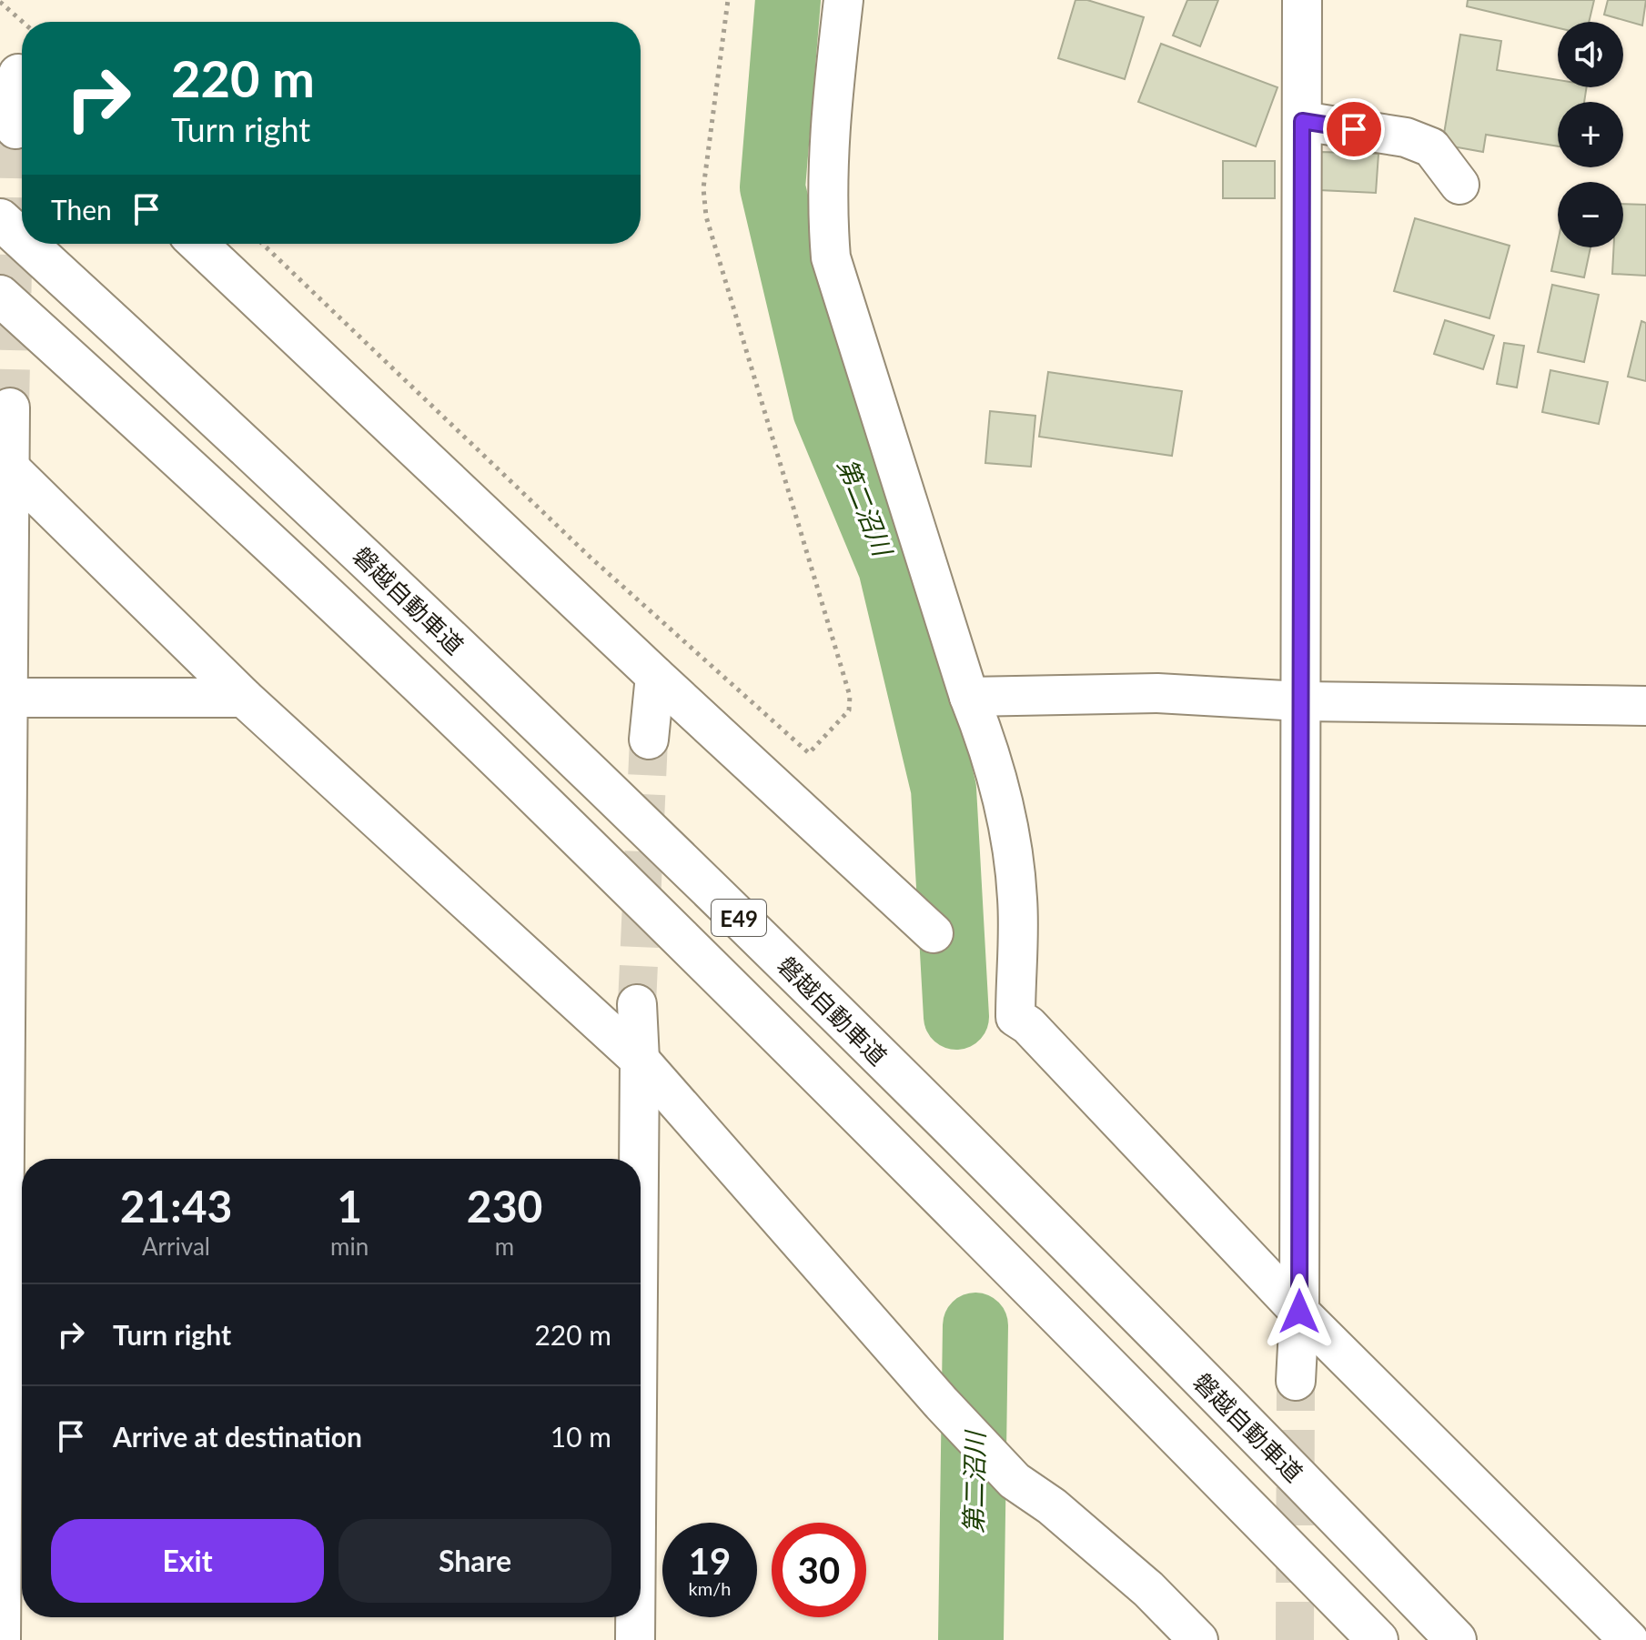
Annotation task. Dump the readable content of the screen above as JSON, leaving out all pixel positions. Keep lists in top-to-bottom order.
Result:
{
  "streets": {
    "highway": ["磐越自動車道", "E49"]
  },
  "water": ["第二沼川"],
  "page": {
    "map_buttons": ["+", "−"],
    "turn": ["220 m", "Turn right"],
    "then": "Then",
    "eta": [
      "21:43",
      "Arrival",
      "1",
      "min",
      "230",
      "m"
    ],
    "list": [
      {
        "name": "Turn right",
        "value": "220 m"
      },
      {
        "name": "Arrive at destination",
        "value": "10 m"
      }
    ],
    "buttons": ["Exit", "Share"],
    "speed": "19 km/h",
    "limit": "30"
  }
}
